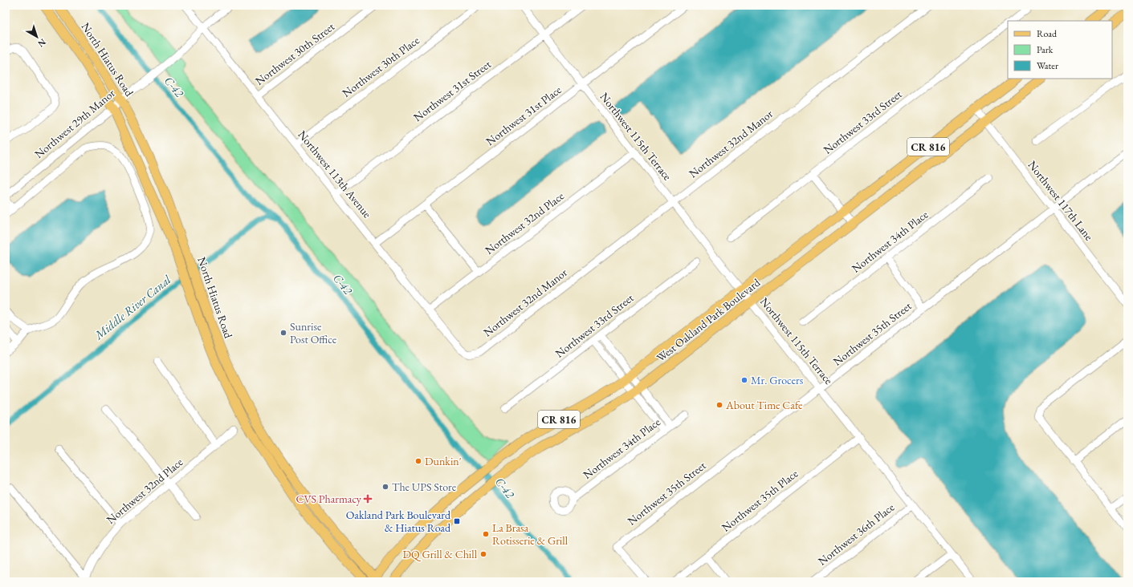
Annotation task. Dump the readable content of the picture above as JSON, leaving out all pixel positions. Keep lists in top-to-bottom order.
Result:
{
  "streets": {
    "main road": ["North Hiatus Road", "CR 816", "West Oakland Park Boulevard"],
    "street": [
      "Northwest 30th Street",
      "Northwest 30th Place",
      "Northwest 31st Street",
      "Northwest 31st Place",
      "Northwest 33rd Street",
      "Northwest 29th Manor",
      "Northwest 115th Terrace",
      "Northwest 32nd Manor",
      "Northwest 113th Avenue",
      "Northwest 117th Lane",
      "Northwest 32nd Place",
      "Northwest 34th Place",
      "Northwest 35th Street",
      "Northwest 35th Place",
      "Northwest 36th Place"
    ]
  },
  "crossings": [
    ["Northwest 30th Street", "Northwest 113th Avenue"],
    ["North Hiatus Road", "Northwest 29th Manor"],
    ["North Hiatus Road", "West Oakland Park Boulevard"],
    ["Northwest 30th Place", "Northwest 113th Avenue"],
    ["Northwest 31st Street", "Northwest 115th Terrace"],
    ["Northwest 31st Street", "Northwest 113th Avenue"],
    ["Northwest 31st Place", "Northwest 115th Terrace"],
    ["Northwest 31st Place", "Northwest 113th Avenue"],
    ["Northwest 29th Manor", "Northwest 113th Avenue"],
    ["Northwest 115th Terrace", "Northwest 32nd Manor"],
    ["Northwest 115th Terrace", "Northwest 32nd Place"],
    ["Northwest 115th Terrace", "West Oakland Park Boulevard"],
    ["Northwest 115th Terrace", "Northwest 35th Street"],
    ["Northwest 115th Terrace", "Northwest 35th Place"],
    ["Northwest 115th Terrace", "Northwest 36th Place"],
    ["Northwest 32nd Manor", "Northwest 113th Avenue"],
    ["Northwest 113th Avenue", "Northwest 32nd Place"],
    ["Northwest 117th Lane", "West Oakland Park Boulevard"],
    ["Northwest 117th Lane", "Northwest 35th Street"]
  ],
  "water": ["C-42", "Middle River Canal"],
  "places": {
    "other": [
      "Sunrise Post Office",
      "Mr. Grocers",
      "About Time Cafe",
      "Dunkin'",
      "The UPS Store",
      "La Brasa Rotisserie & Grill",
      "DQ Grill & Chill"
    ],
    "health": ["CVS Pharmacy"],
    "transit": ["Oakland Park Boulevard & Hiatus Road"]
  },
  "legend": ["Road", "Park", "Water"],
  "north": "bottom right"
}
